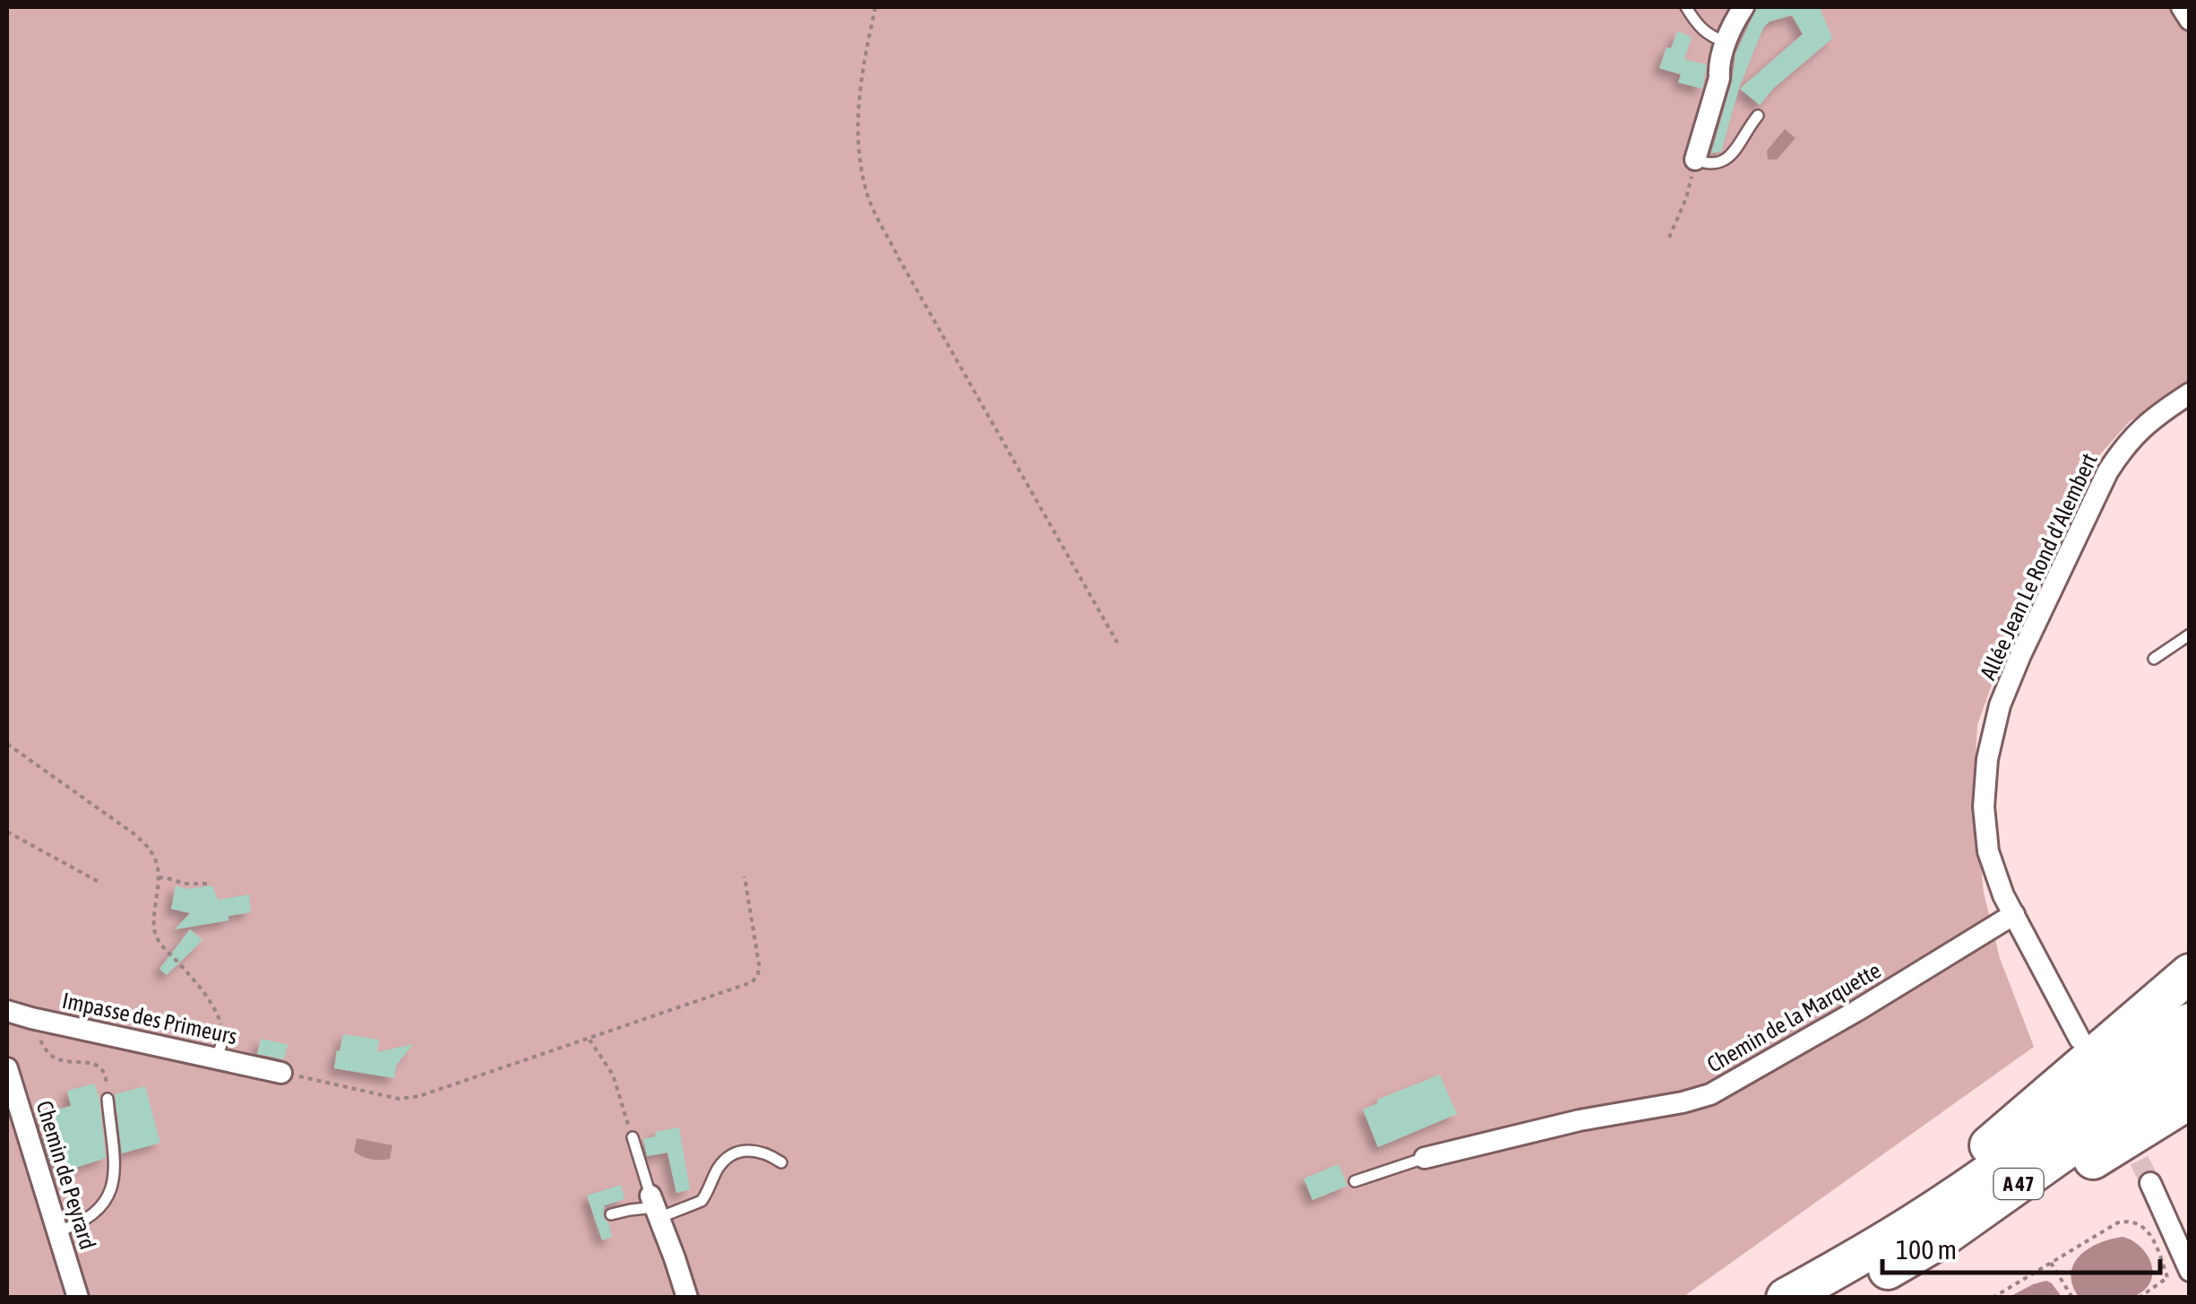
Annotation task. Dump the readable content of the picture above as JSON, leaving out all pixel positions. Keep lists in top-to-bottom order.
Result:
{
  "streets": {
    "highway": ["A 47"],
    "street": [
      "Allée Jean Le Rond d'Alembert",
      "Chemin de la Marquette",
      "Impasse des Primeurs",
      "Chemin de Peyrard"
    ]
  },
  "crossings": [
    ["Allée Jean Le Rond d'Alembert", "Chemin de la Marquette"]
  ],
  "scale_bar": "100 m"
}
